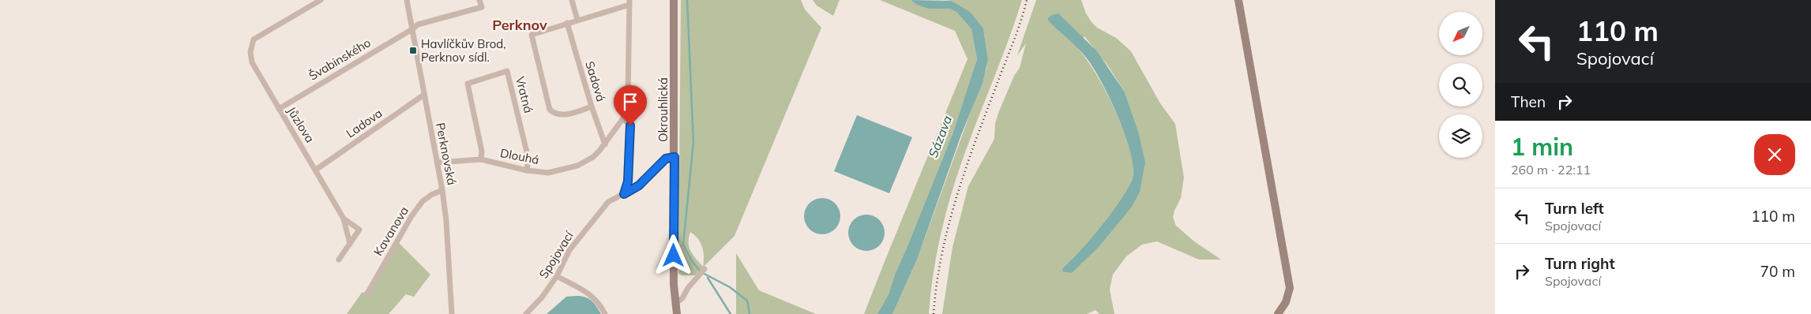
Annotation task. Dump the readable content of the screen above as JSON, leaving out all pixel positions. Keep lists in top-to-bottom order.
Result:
{
  "streets": {
    "street": [
      "Švabinského",
      "Sadová",
      "Vratná",
      "Okrouhlická",
      "Ladova",
      "Jůzlova",
      "Perknovská",
      "Dlouhá",
      "Kavanova",
      "Spojovací"
    ]
  },
  "crossings": [
    ["Švabinského", "Jůzlova"],
    ["Švabinského", "Perknovská"],
    ["Sadová", "Dlouhá"],
    ["Vratná", "Dlouhá"],
    ["Okrouhlická", "Spojovací"],
    ["Ladova", "Jůzlova"],
    ["Ladova", "Perknovská"],
    ["Perknovská", "Dlouhá"],
    ["Perknovská", "Kavanova"]
  ],
  "districts": ["Perknov"],
  "water": ["Sázava"],
  "places": {
    "transit": ["Havlíčkův Brod, Perknov sídl."]
  },
  "north": "bottom left",
  "page": {
    "turn": ["110 m", "Spojovací"],
    "then": "Then",
    "heading": ["1 min", "260 m · 22:11"],
    "list": [
      {
        "name": "Turn left",
        "note": "Spojovací",
        "value": "110 m"
      },
      {
        "name": "Turn right",
        "note": "Spojovací",
        "value": "70 m"
      }
    ]
  }
}
